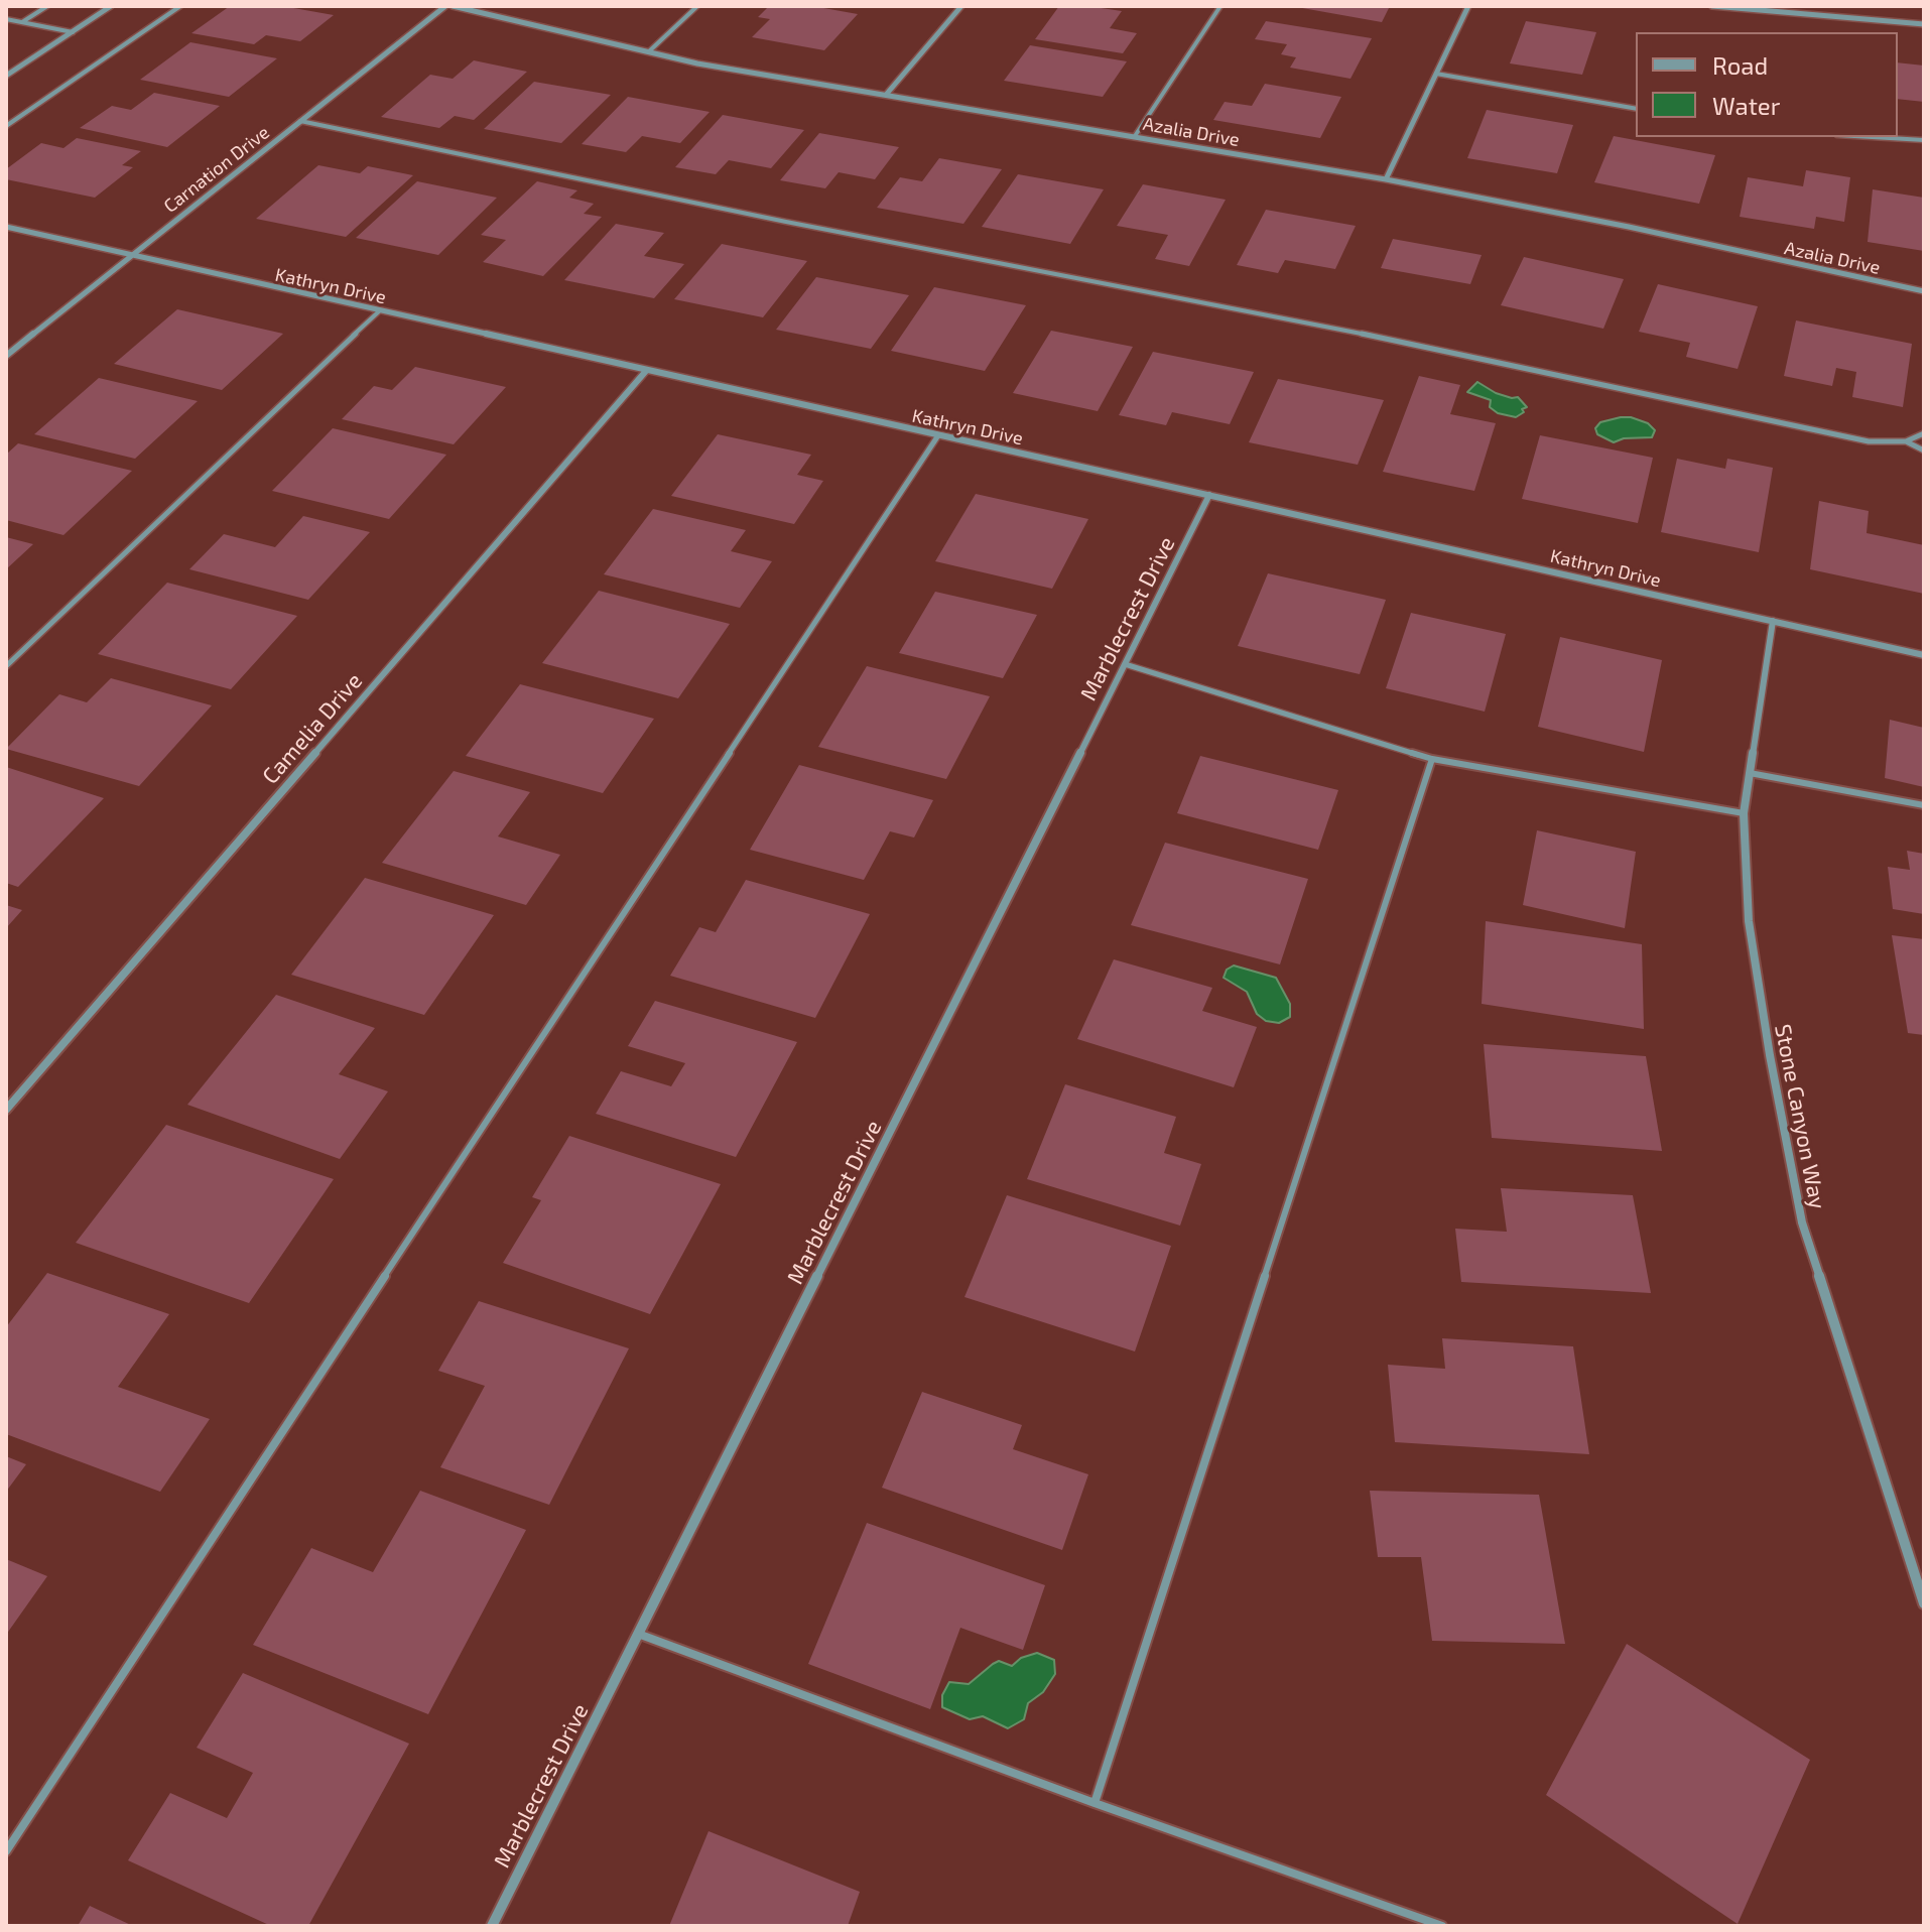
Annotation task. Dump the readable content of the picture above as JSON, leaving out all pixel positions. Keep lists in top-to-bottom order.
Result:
{
  "streets": {
    "street": [
      "Azalia Drive",
      "Carnation Drive",
      "Kathryn Drive",
      "Marblecrest Drive",
      "Camelia Drive",
      "Stone Canyon Way"
    ]
  },
  "crossings": [
    ["Carnation Drive", "Kathryn Drive"],
    ["Kathryn Drive", "Marblecrest Drive"],
    ["Kathryn Drive", "Camelia Drive"],
    ["Kathryn Drive", "Stone Canyon Way"]
  ],
  "legend": ["Road", "Water"]
}
